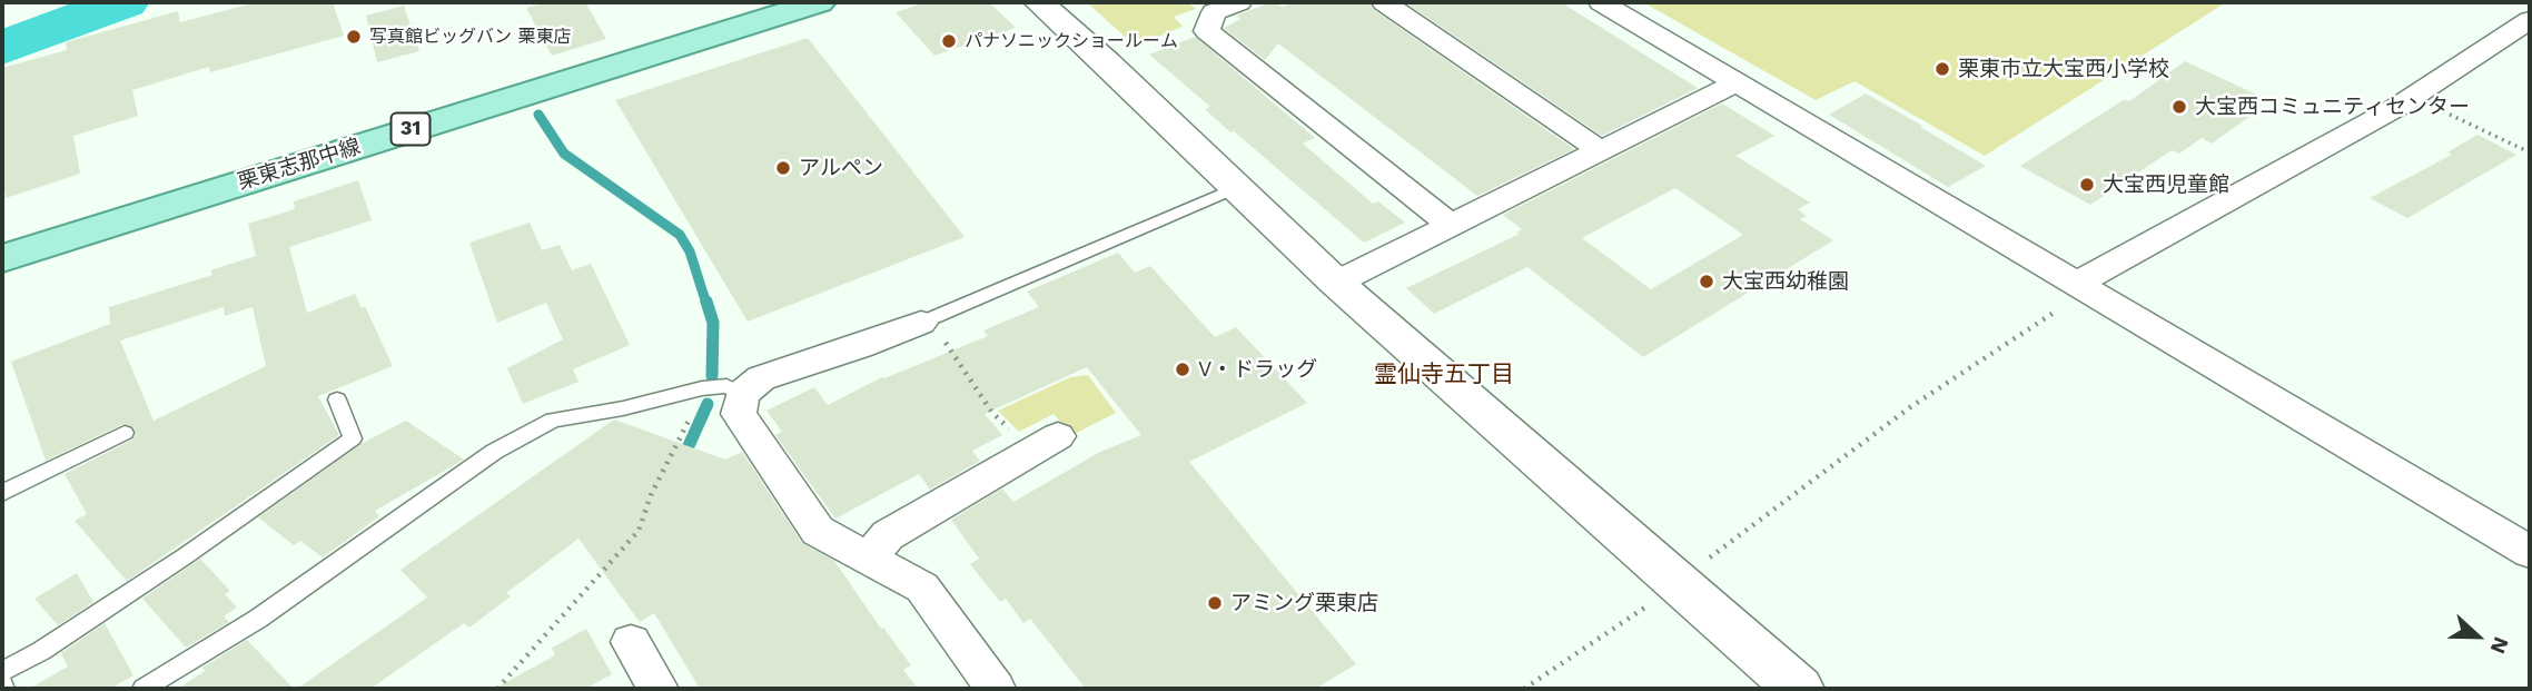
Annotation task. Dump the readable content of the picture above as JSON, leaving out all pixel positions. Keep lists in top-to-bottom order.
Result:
{
  "streets": {
    "main road": ["31", "栗東志那中線"]
  },
  "districts": ["霊仙寺五丁目"],
  "places": [
    "写真館ビッグバン 栗東店",
    "パナソニックショールーム",
    "栗東市立大宝西小学校",
    "大宝西コミュニティセンター",
    "アルペン",
    "大宝西児童館",
    "大宝西幼稚園",
    "V・ドラッグ",
    "アミング栗東店"
  ],
  "north": "right"
}
